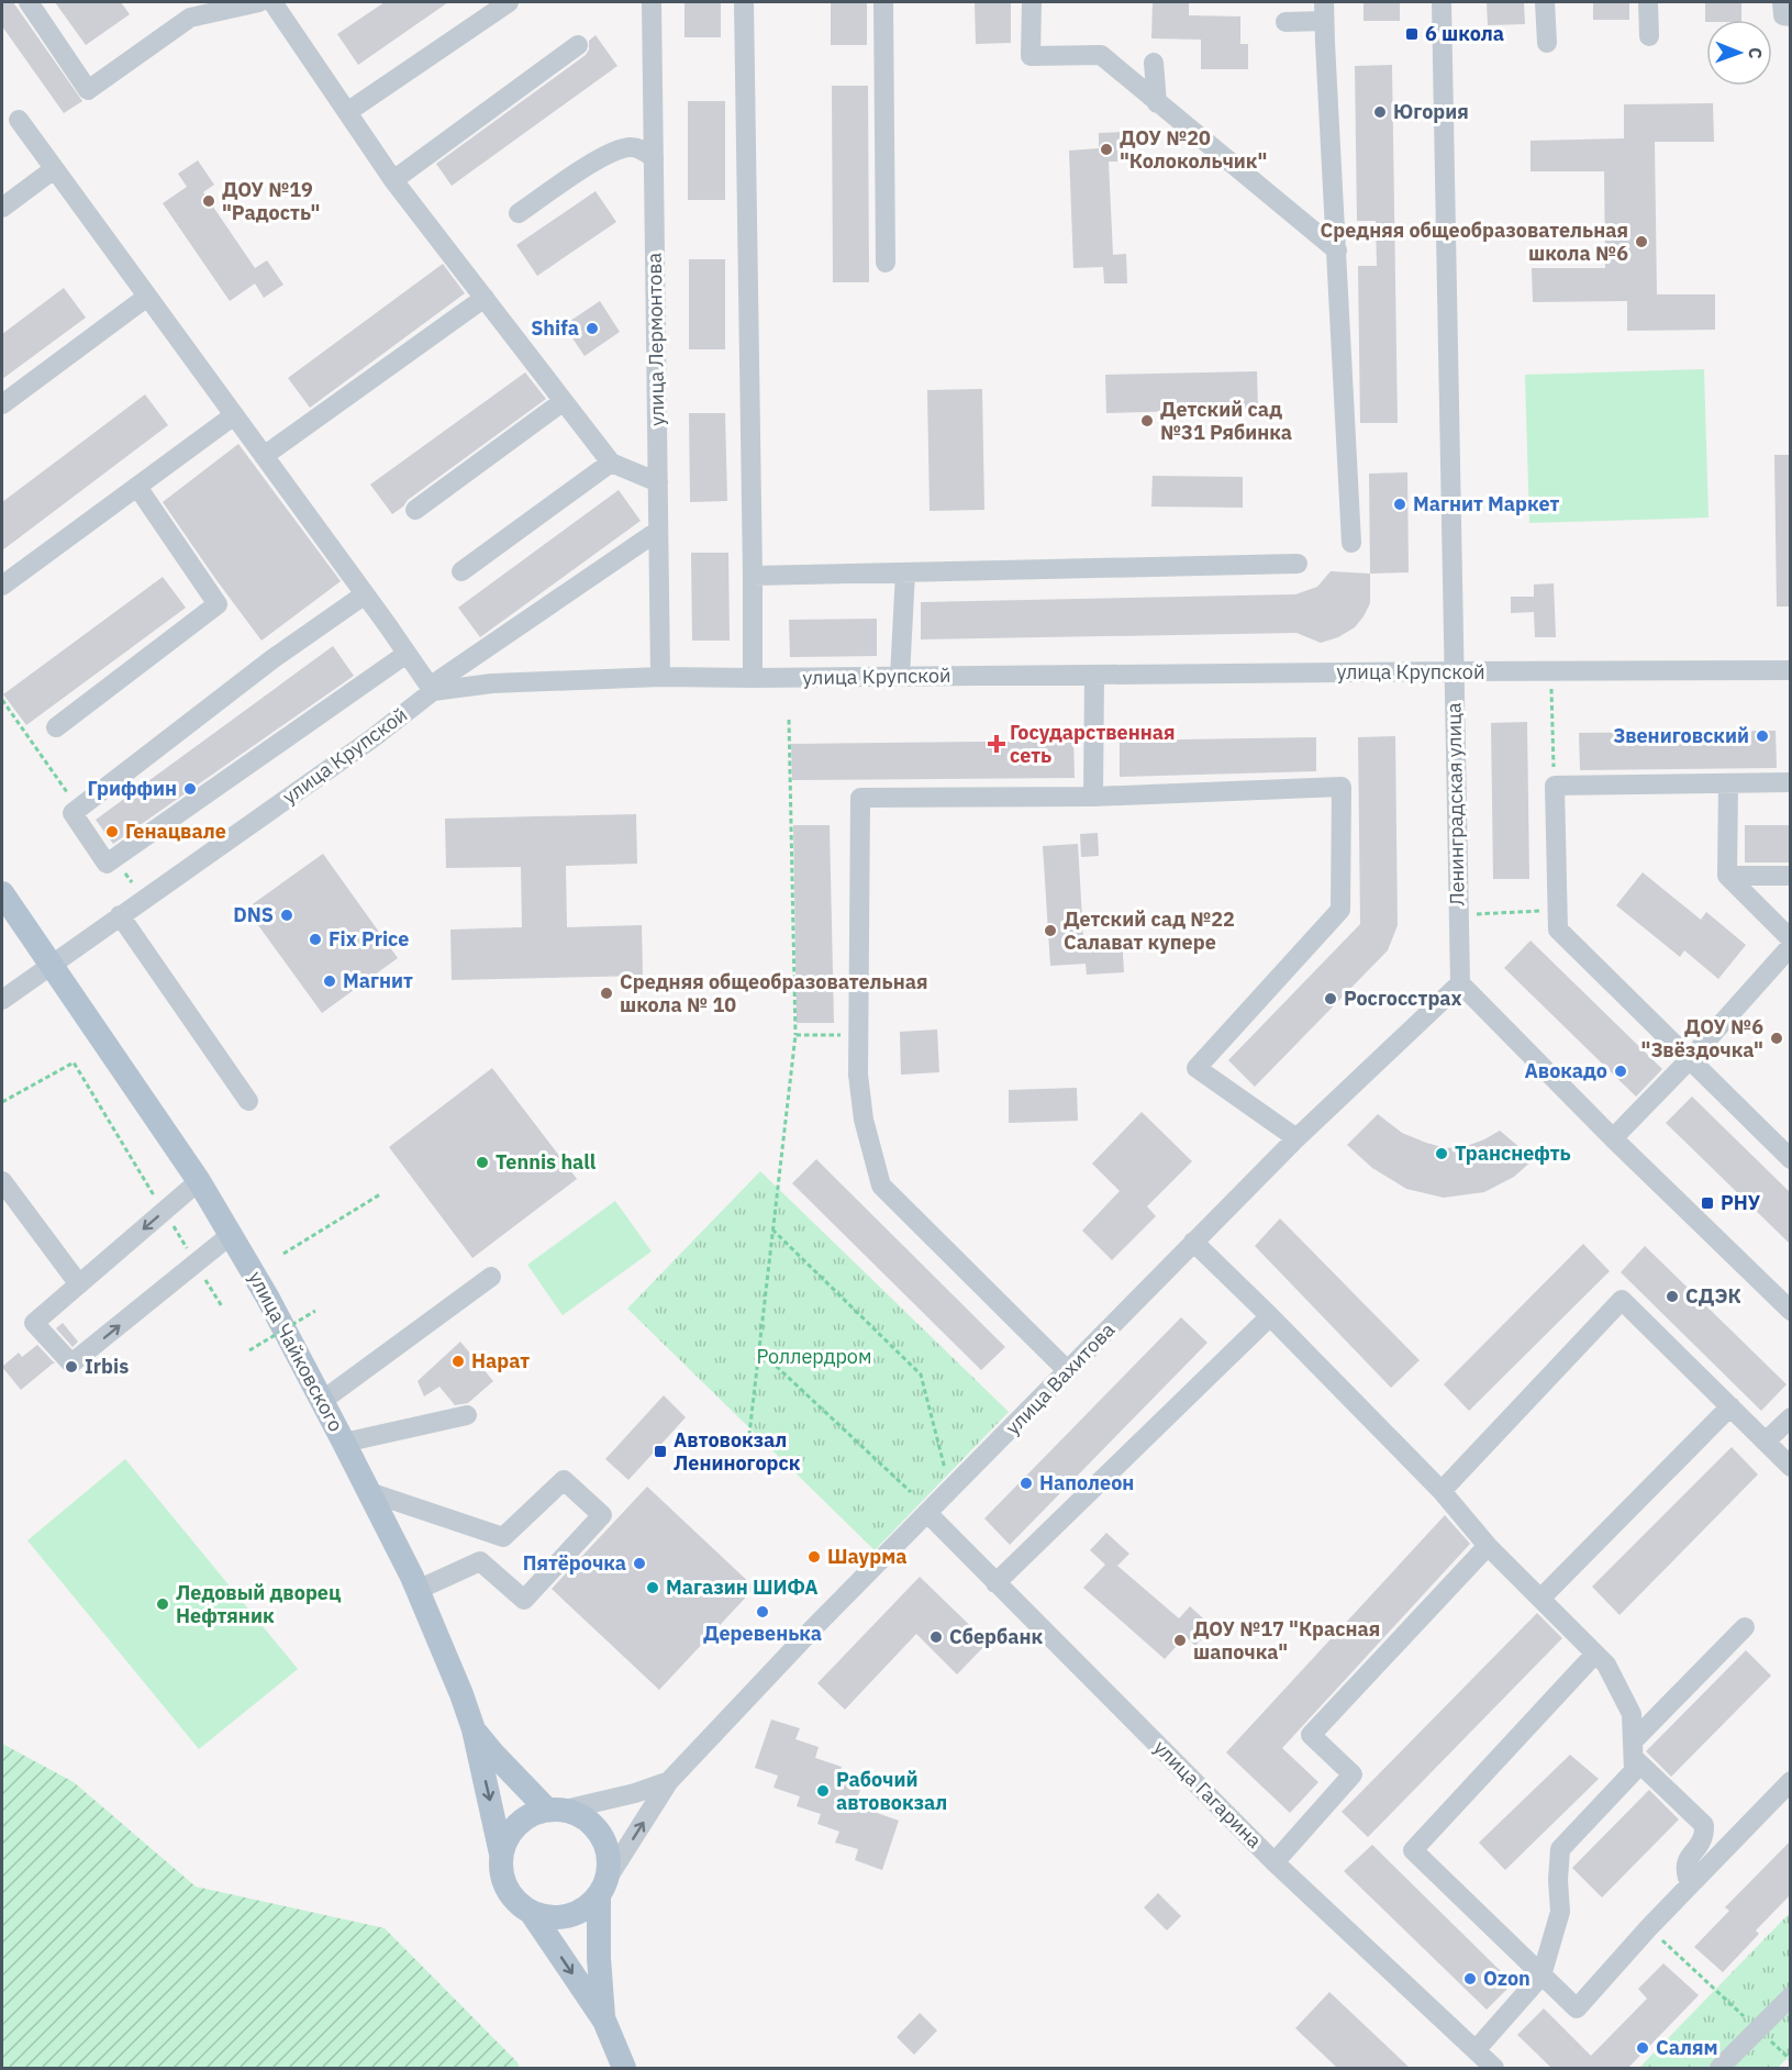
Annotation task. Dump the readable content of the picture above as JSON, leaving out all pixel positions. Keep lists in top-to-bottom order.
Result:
{
  "streets": {
    "main road": ["улица Чайковского"],
    "street": [
      "улица Лермонтова",
      "улица Крупской",
      "Ленинградская улица",
      "улица Вахитова",
      "улица Гагарина"
    ]
  },
  "crossings": [
    ["улица Лермонтова", "улица Крупской"],
    ["улица Крупской", "Ленинградская улица"],
    ["улица Крупской", "улица Чайковского"],
    ["Ленинградская улица", "улица Вахитова"],
    ["улица Чайковского", "улица Вахитова"],
    ["улица Вахитова", "улица Гагарина"]
  ],
  "parks": ["Роллердром"],
  "places": {
    "transit": ["6 школа", "РНУ", "Автовокзал Лениногорск"],
    "other": [
      "Югория",
      "ДОУ №20 \"Колокольчик\"",
      "ДОУ №19 \"Радость\"",
      "Средняя общеобразовательная школа №6",
      "Shifa",
      "Детский сад №31 Рябинка",
      "Магнит Маркет",
      "Звениговский",
      "Гриффин",
      "Генацвале",
      "DNS",
      "Детский сад №22 Салават купере",
      "Fix Price",
      "Магнит",
      "Средняя общеобразовательная школа № 10",
      "Росгосстрах",
      "ДОУ №6 \"Звёздочка\"",
      "Авокадо",
      "Транснефть",
      "Tennis hall",
      "СДЭК",
      "Нарат",
      "Irbis",
      "Наполеон",
      "Шаурма",
      "Пятёрочка",
      "Магазин ШИФА",
      "Ледовый дворец Нефтяник",
      "Деревенька",
      "Сбербанк",
      "ДОУ №17 \"Красная шапочка\"",
      "Рабочий автовокзал",
      "Ozon",
      "Салям"
    ],
    "health": ["Государственная сеть"]
  },
  "north": "right"
}
